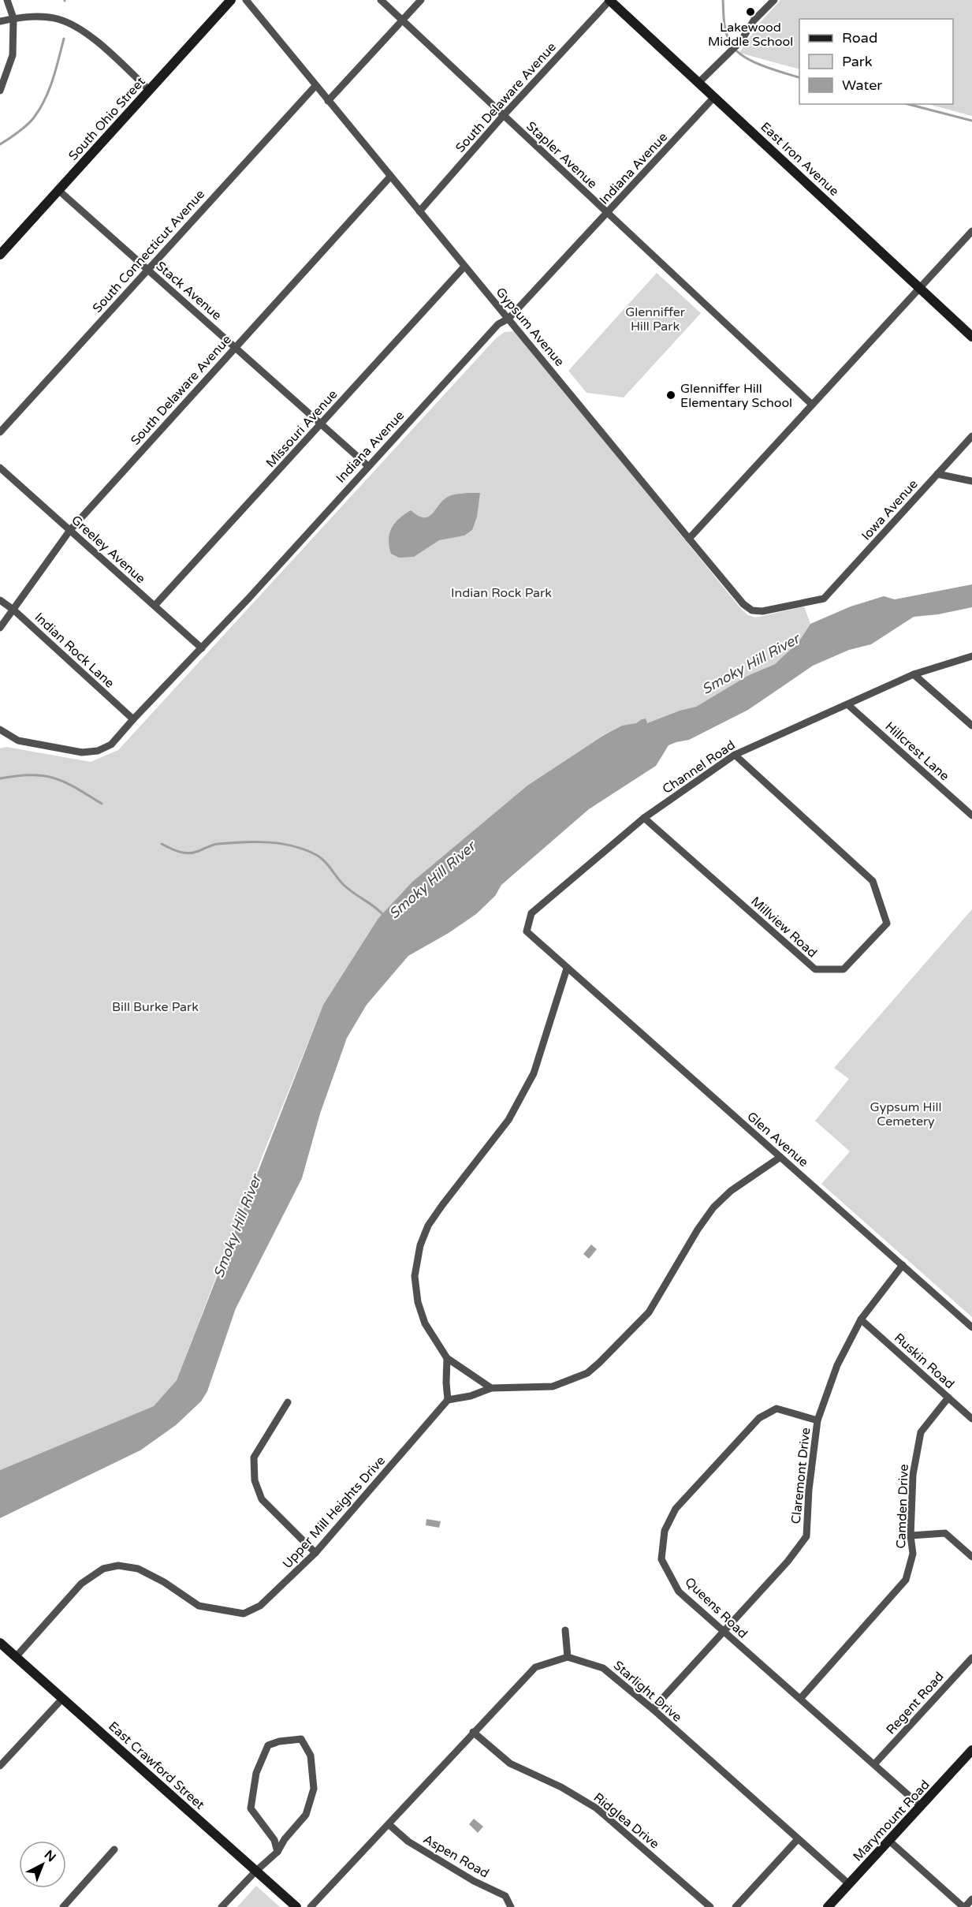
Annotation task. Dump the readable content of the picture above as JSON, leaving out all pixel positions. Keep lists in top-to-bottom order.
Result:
{
  "streets": {
    "street": [
      "South Delaware Avenue",
      "South Ohio Street",
      "Stapler Avenue",
      "East Iron Avenue",
      "Indiana Avenue",
      "South Connecticut Avenue",
      "Stack Avenue",
      "Gypsum Avenue",
      "Missouri Avenue",
      "Iowa Avenue",
      "Greeley Avenue",
      "Indian Rock Lane",
      "Hillcrest Lane",
      "Channel Road",
      "Millview Road",
      "Glen Avenue",
      "Ruskin Road",
      "Claremont Drive",
      "Camden Drive",
      "Upper Mill Heights Drive",
      "Queens Road",
      "Starlight Drive",
      "Regent Road",
      "East Crawford Street",
      "Ridglea Drive",
      "Marymount Road",
      "Aspen Road"
    ]
  },
  "crossings": [
    ["South Delaware Avenue", "Stapler Avenue"],
    ["South Delaware Avenue", "East Iron Avenue"],
    ["South Delaware Avenue", "Stack Avenue"],
    ["South Delaware Avenue", "Gypsum Avenue"],
    ["South Delaware Avenue", "Greeley Avenue"],
    ["South Delaware Avenue", "Indian Rock Lane"],
    ["South Ohio Street", "Stack Avenue"],
    ["Stapler Avenue", "Indiana Avenue"],
    ["East Iron Avenue", "Indiana Avenue"],
    ["Indiana Avenue", "Stack Avenue"],
    ["Indiana Avenue", "Gypsum Avenue"],
    ["Indiana Avenue", "Greeley Avenue"],
    ["Indiana Avenue", "Indian Rock Lane"],
    ["South Connecticut Avenue", "Stack Avenue"],
    ["South Connecticut Avenue", "Gypsum Avenue"],
    ["Stack Avenue", "Missouri Avenue"],
    ["Gypsum Avenue", "Missouri Avenue"],
    ["Gypsum Avenue", "Iowa Avenue"],
    ["Missouri Avenue", "Greeley Avenue"],
    ["Hillcrest Lane", "Channel Road"],
    ["Channel Road", "Millview Road"],
    ["Channel Road", "Glen Avenue"],
    ["Glen Avenue", "Claremont Drive"],
    ["Ruskin Road", "Claremont Drive"],
    ["Ruskin Road", "Camden Drive"],
    ["Claremont Drive", "Queens Road"],
    ["Claremont Drive", "Starlight Drive"],
    ["Camden Drive", "Queens Road"],
    ["Upper Mill Heights Drive", "East Crawford Street"],
    ["Queens Road", "Regent Road"],
    ["Queens Road", "Marymount Road"],
    ["Starlight Drive", "Marymount Road"]
  ],
  "water": ["Smoky Hill River"],
  "parks": [
    "Glenniffer Hill Park",
    "Indian Rock Park",
    "Bill Burke Park",
    "Gypsum Hill Cemetery"
  ],
  "places": ["Lakewood Middle School", "Glenniffer Hill Elementary School"],
  "legend": ["Road", "Park", "Water"],
  "north": "top right"
}
